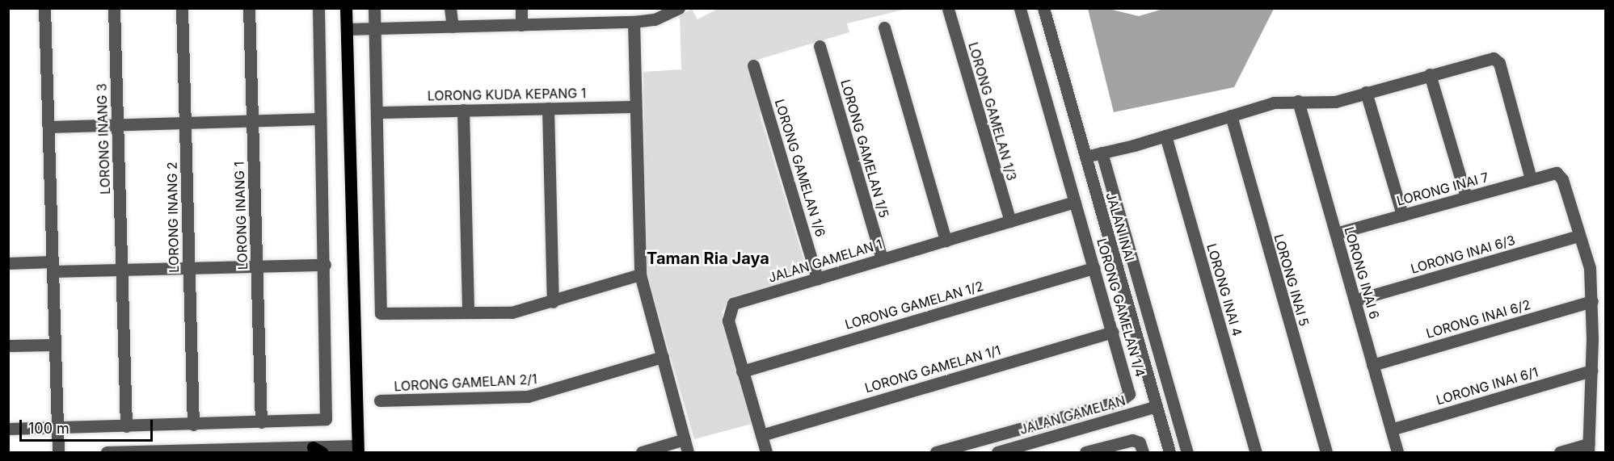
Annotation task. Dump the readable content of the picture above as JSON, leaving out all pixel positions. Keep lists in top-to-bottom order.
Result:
{
  "streets": {
    "street": [
      "LORONG KUDA KEPANG 1",
      "LORONG GAMELAN 1/3",
      "LORONG INANG 3",
      "LORONG GAMELAN 1/5",
      "LORONG GAMELAN 1/6",
      "LORONG INAI 7",
      "LORONG INANG 1",
      "LORONG INANG 2",
      "JALAN INAI",
      "LORONG INAI 6/3",
      "JALAN GAMELAN 1",
      "LORONG INAI 6",
      "LORONG INAI 5",
      "LORONG INAI 4",
      "LORONG GAMELAN 1/2",
      "LORONG GAMELAN 1/4",
      "LORONG INAI 6/2",
      "LORONG GAMELAN 1/1",
      "LORONG GAMELAN 2/1",
      "LORONG INAI 6/1",
      "JALAN GAMELAN"
    ]
  },
  "crossings": [
    ["LORONG GAMELAN 1/3", "JALAN GAMELAN 1"],
    ["LORONG GAMELAN 1/5", "JALAN GAMELAN 1"],
    ["LORONG GAMELAN 1/6", "JALAN GAMELAN 1"],
    ["LORONG INAI 7", "LORONG INAI 6/3"],
    ["LORONG INAI 7", "LORONG INAI 6"],
    ["JALAN INAI", "JALAN GAMELAN"],
    ["LORONG INAI 6/3", "LORONG INAI 6"],
    ["JALAN GAMELAN 1", "LORONG GAMELAN 1/2"],
    ["JALAN GAMELAN 1", "LORONG GAMELAN 1/4"],
    ["JALAN GAMELAN 1", "LORONG GAMELAN 1/1"],
    ["LORONG INAI 6", "LORONG INAI 6/2"],
    ["LORONG INAI 6", "LORONG INAI 6/1"],
    ["LORONG GAMELAN 1/2", "LORONG GAMELAN 1/4"],
    ["LORONG GAMELAN 1/4", "LORONG GAMELAN 1/1"]
  ],
  "districts": ["Taman Ria Jaya"],
  "scale_bar": "100 m"
}
